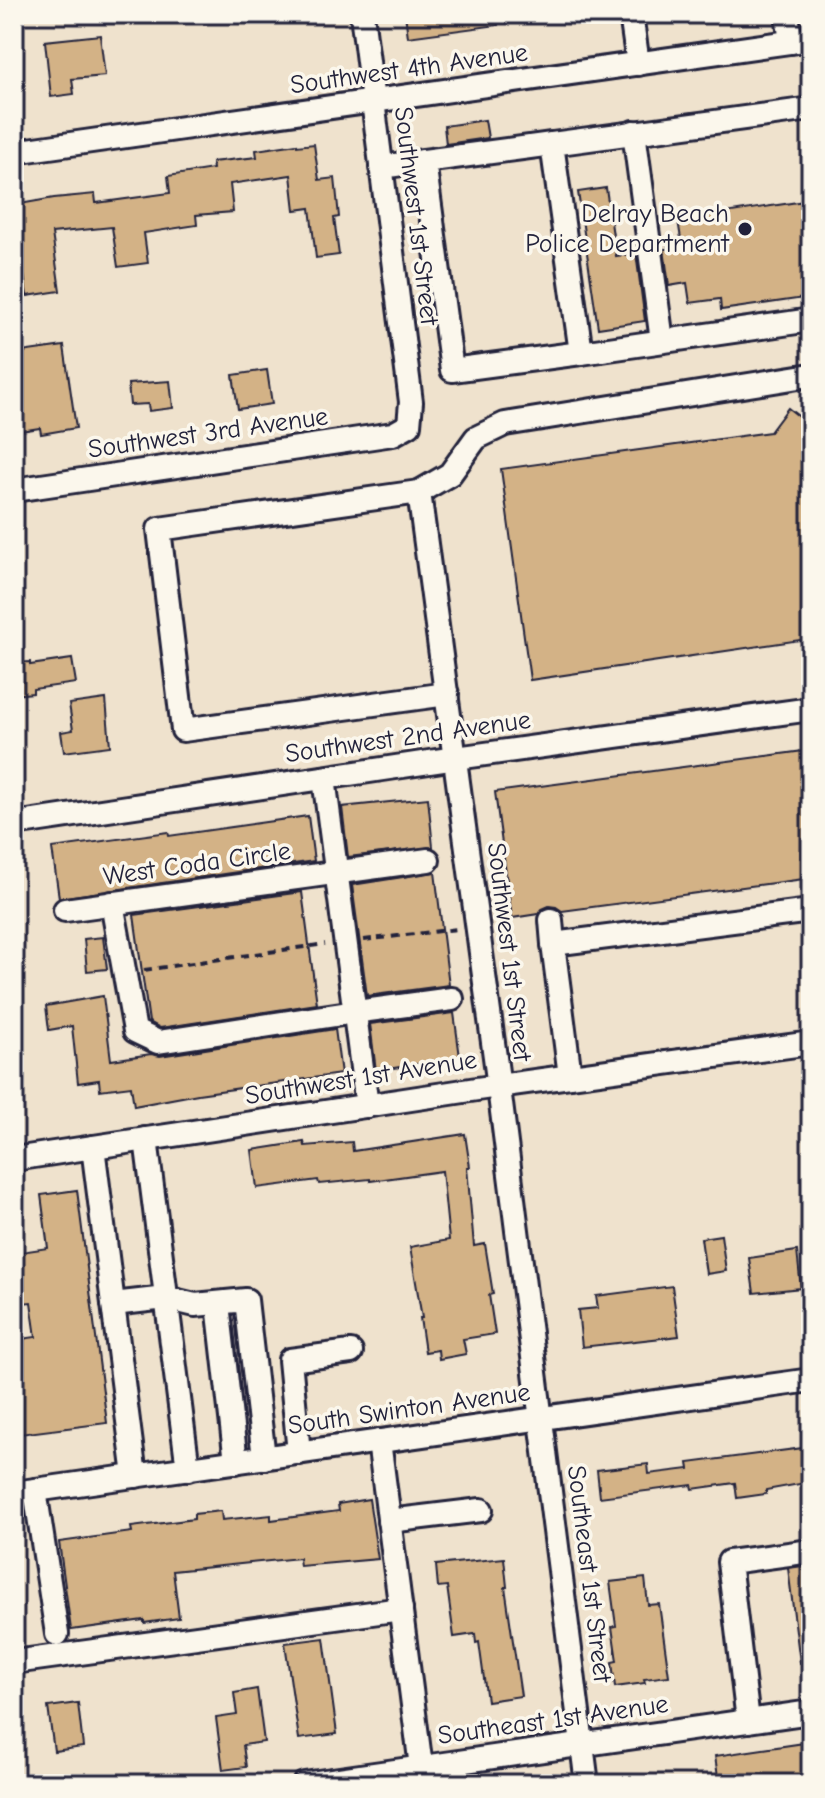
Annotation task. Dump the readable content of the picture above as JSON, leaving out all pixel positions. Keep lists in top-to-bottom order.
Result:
{
  "streets": {
    "street": [
      "Southwest 4th Avenue",
      "Southwest 1st Street",
      "Southwest 3rd Avenue",
      "Southwest 2nd Avenue",
      "West Coda Circle",
      "Southwest 1st Avenue",
      "South Swinton Avenue",
      "Southeast 1st Street",
      "Southeast 1st Avenue"
    ]
  },
  "crossings": [
    ["Southwest 4th Avenue", "Southwest 1st Street"],
    ["Southwest 1st Street", "Southwest 3rd Avenue"],
    ["Southwest 1st Street", "Southwest 2nd Avenue"],
    ["Southwest 1st Street", "Southwest 1st Avenue"],
    ["Southwest 1st Street", "South Swinton Avenue"],
    ["Southwest 1st Street", "Southeast 1st Street"],
    ["South Swinton Avenue", "Southeast 1st Street"],
    ["Southeast 1st Street", "Southeast 1st Avenue"]
  ],
  "places": ["Delray Beach Police Department"]
}
